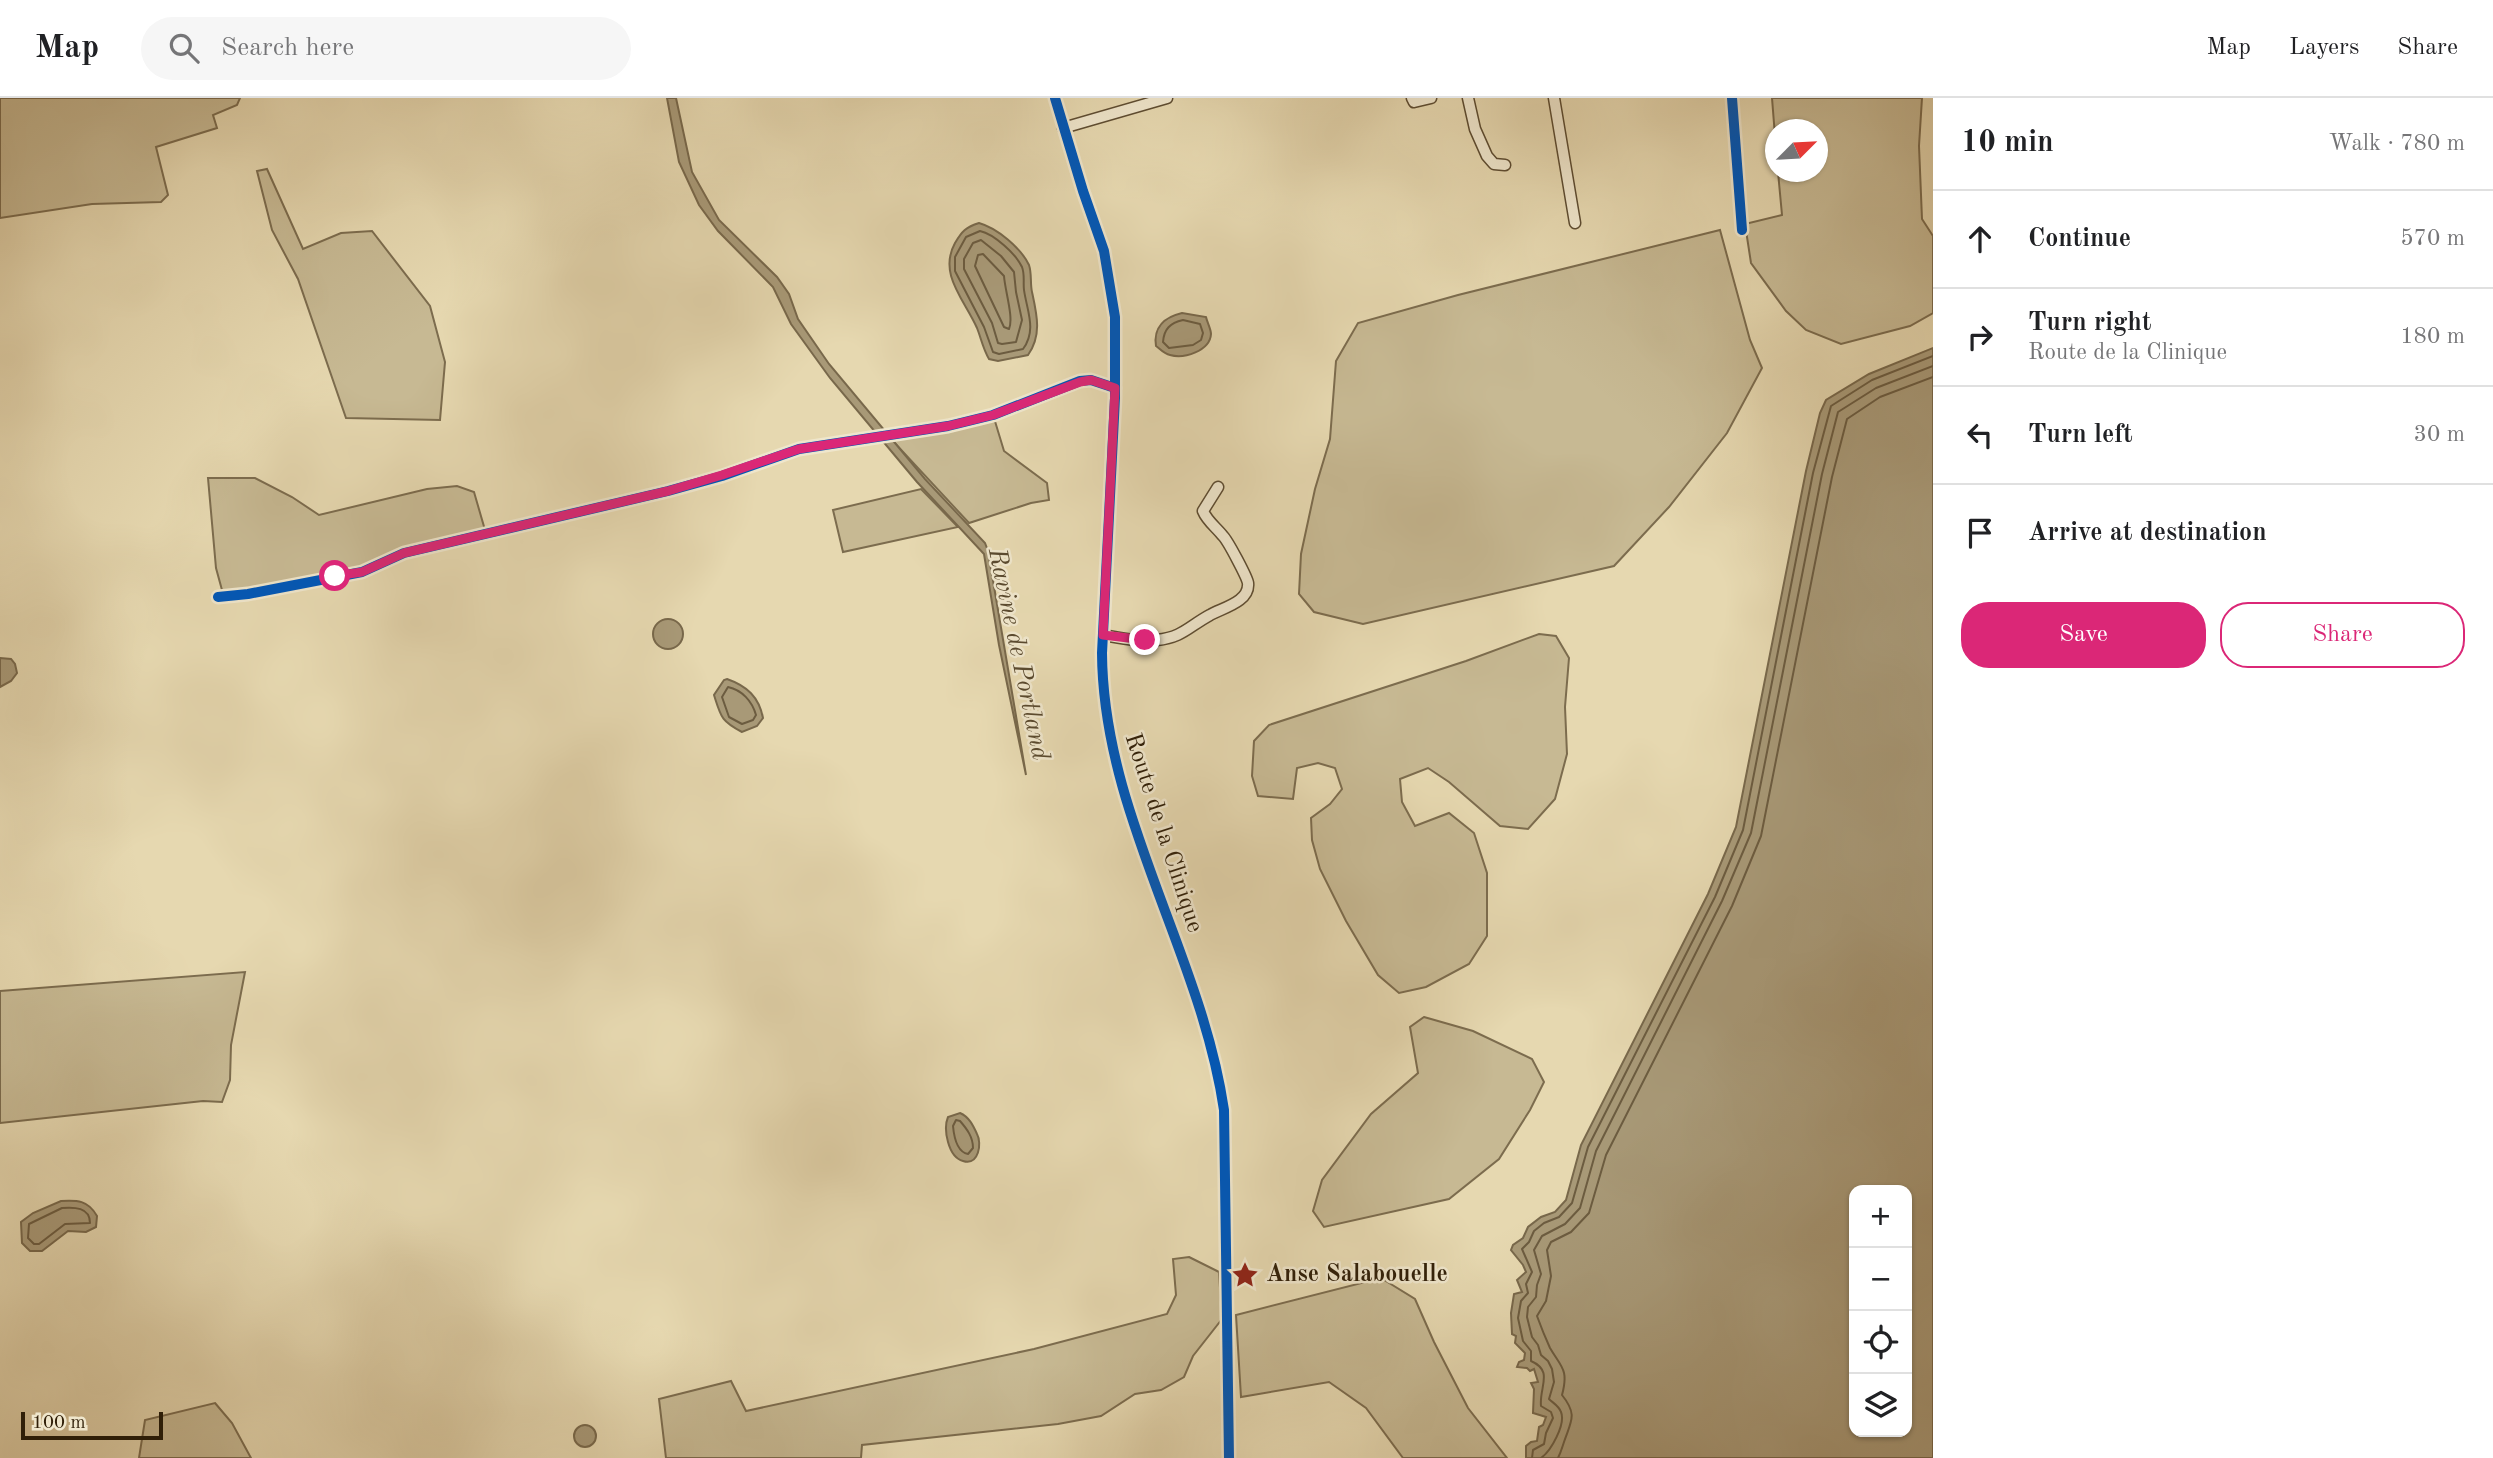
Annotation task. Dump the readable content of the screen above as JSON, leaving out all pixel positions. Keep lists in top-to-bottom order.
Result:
{
  "streets": {
    "street": ["Route de la Clinique"]
  },
  "water": ["Ravine de Portland"],
  "places": {
    "place": ["Anse Salabouelle"]
  },
  "scale_bar": "100 m",
  "north": "top right",
  "page": {
    "header": "Map",
    "search": "Search here",
    "nav": ["Map", "Layers", "Share"],
    "heading": ["10 min", "Walk · 780 m"],
    "list": [
      ["Continue", "570 m"],
      ["Turn right", "Route de la Clinique", "180 m"],
      ["Turn left", "30 m"],
      "Arrive at destination"
    ],
    "buttons": ["Save", "Share"],
    "map_buttons": ["+", "−"],
    "scale": "100 m"
  }
}
